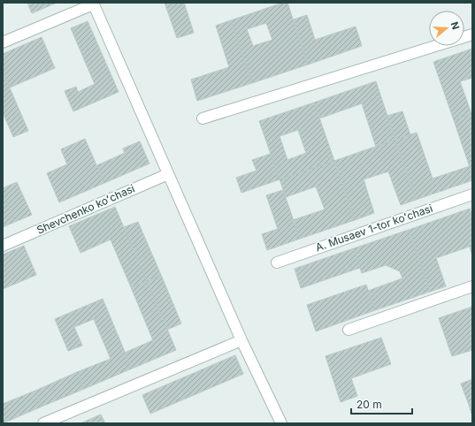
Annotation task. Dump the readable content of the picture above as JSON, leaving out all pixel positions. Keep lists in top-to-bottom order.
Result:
{
  "streets": {
    "street": ["Shevchenko koʻchasi", "A. Musaev 1-tor koʻchasi"]
  },
  "scale_bar": "20 m",
  "north": "right"
}
